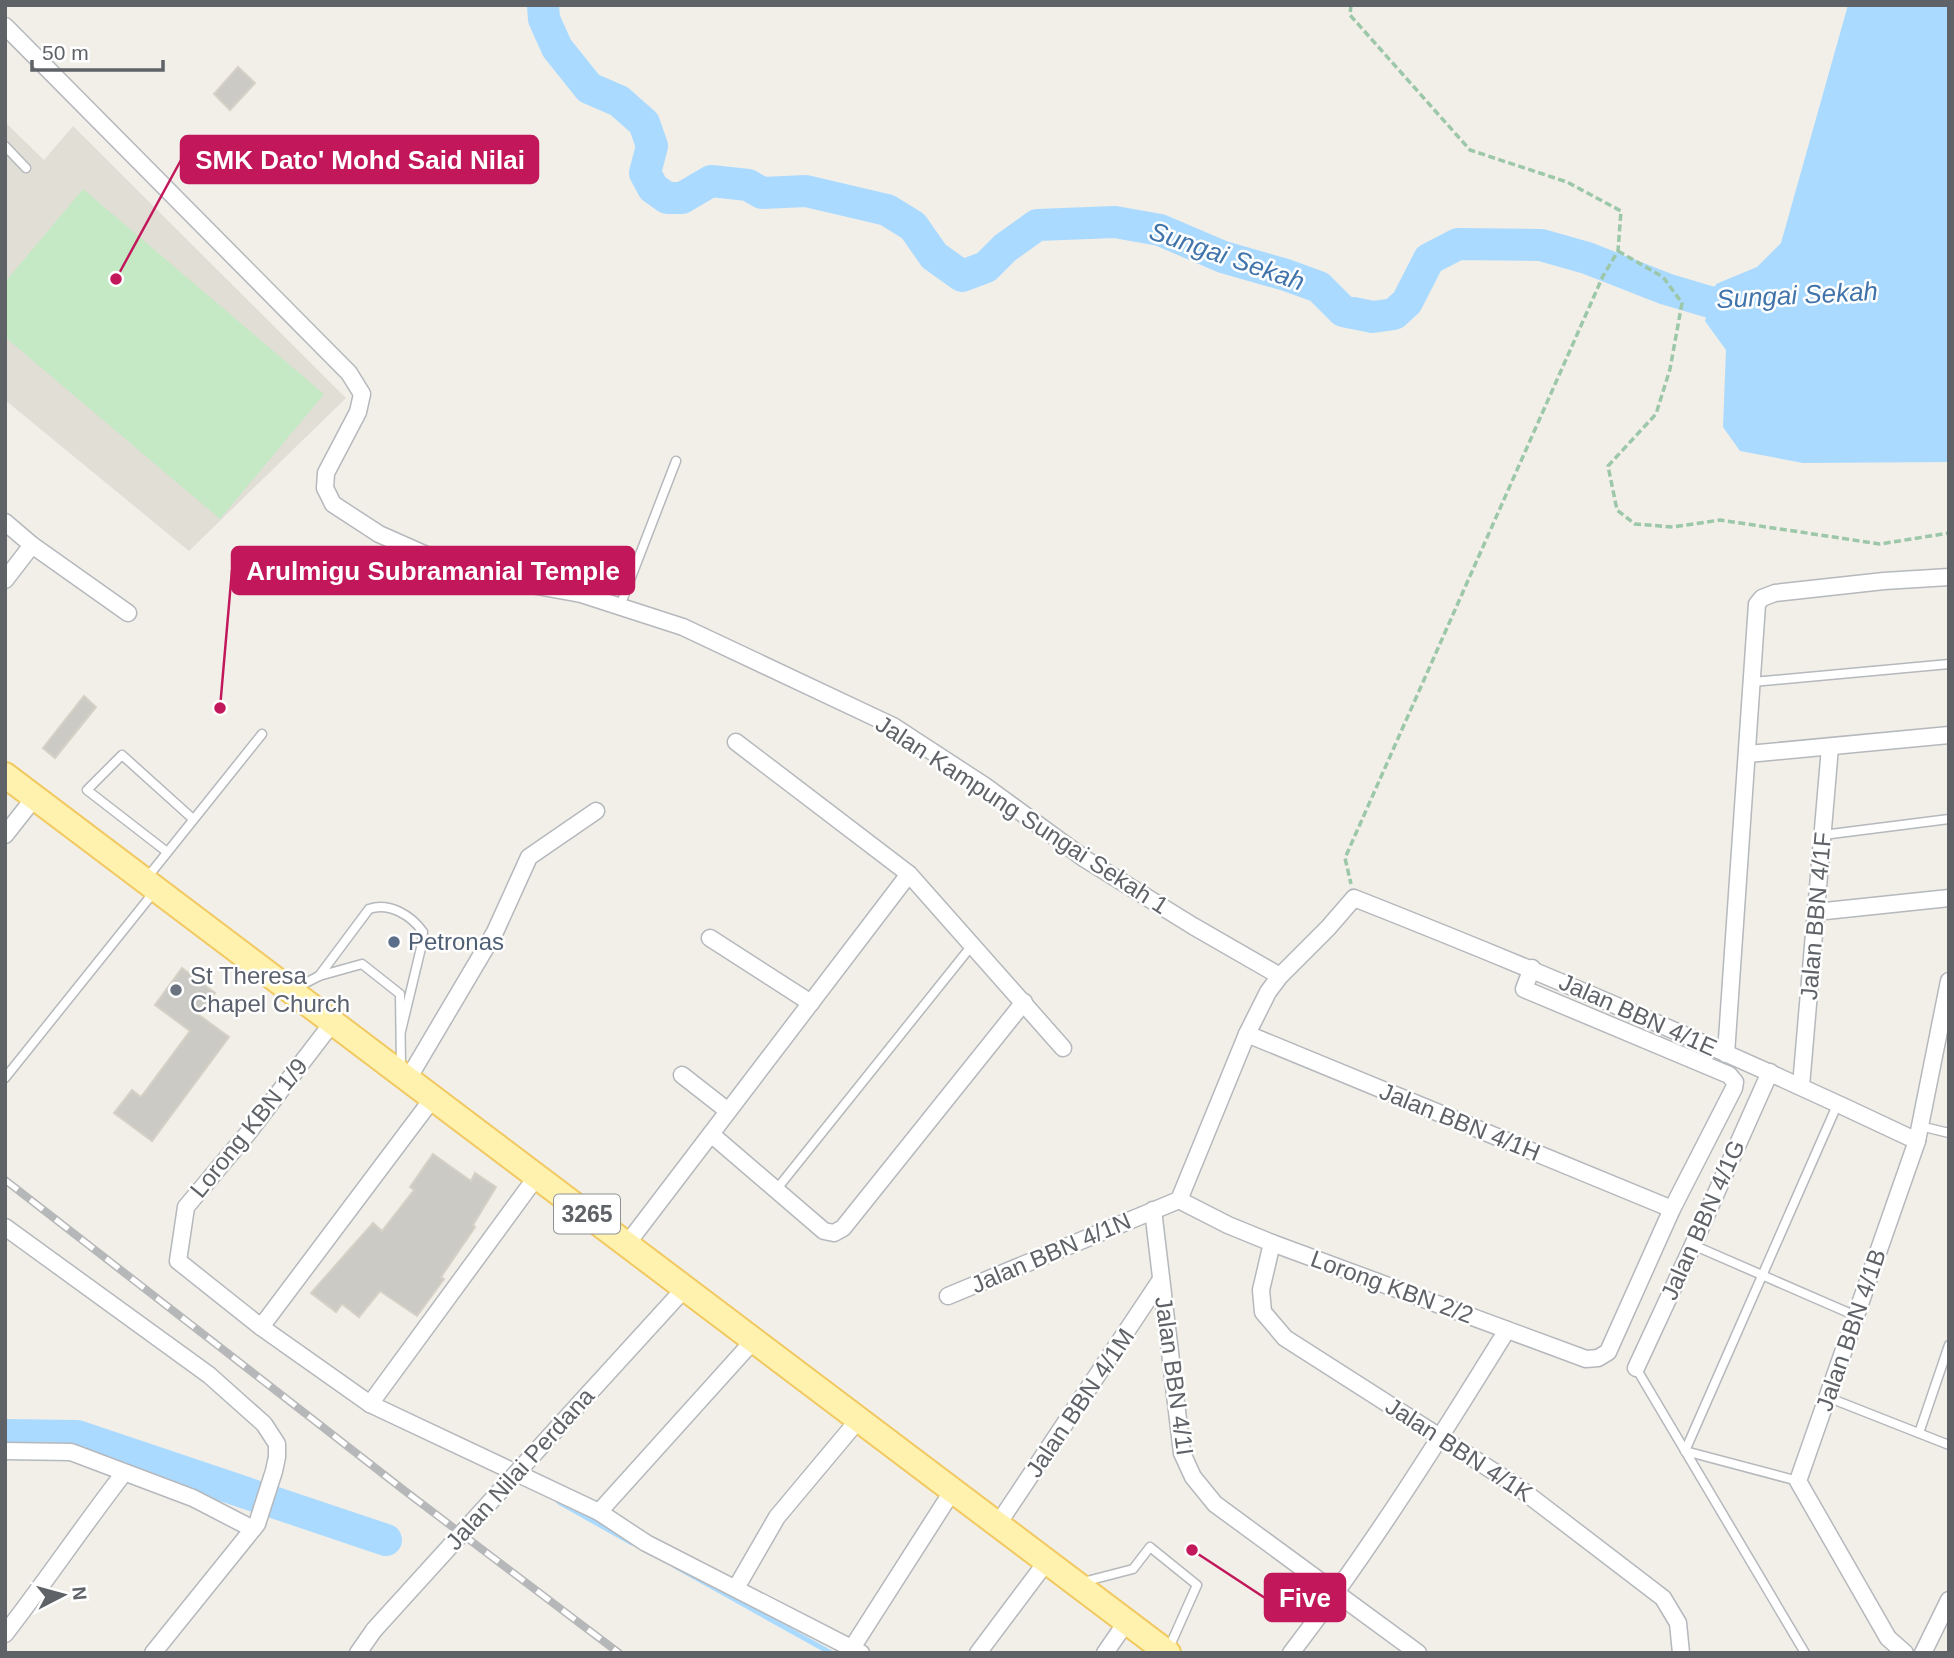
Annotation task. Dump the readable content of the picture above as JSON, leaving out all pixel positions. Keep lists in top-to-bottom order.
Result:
{
  "streets": {
    "main road": ["3265"],
    "street": [
      "Jalan Kampung Sungai Sekah 1",
      "Jalan BBN 4/1F",
      "Jalan BBN 4/1E",
      "Jalan BBN 4/1H",
      "Lorong KBN 1/9",
      "Jalan BBN 4/1G",
      "Jalan BBN 4/1N",
      "Lorong KBN 2/2",
      "Jalan BBN 4/1B",
      "Jalan BBN 4/1I",
      "Jalan BBN 4/1M",
      "Jalan BBN 4/1K",
      "Jalan Nilai Perdana"
    ]
  },
  "crossings": [
    ["Jalan BBN 4/1F", "Jalan BBN 4/1E"],
    ["Jalan BBN 4/1E", "Jalan BBN 4/1G"],
    ["Jalan BBN 4/1E", "Jalan BBN 4/1B"],
    ["Jalan BBN 4/1H", "Lorong KBN 2/2"],
    ["Lorong KBN 1/9", "3265"],
    ["3265", "Jalan BBN 4/1M"],
    ["3265", "Jalan Nilai Perdana"],
    ["Jalan BBN 4/1N", "Jalan BBN 4/1I"],
    ["Lorong KBN 2/2", "Jalan BBN 4/1K"],
    ["Jalan BBN 4/1I", "Jalan BBN 4/1M"]
  ],
  "water": ["Sungai Sekah"],
  "places": [
    "SMK Dato' Mohd Said Nilai",
    "Arulmigu Subramanial Temple",
    "Petronas",
    "St Theresa Chapel Church",
    "Five"
  ],
  "scale_bar": "50 m",
  "north": "right"
}
